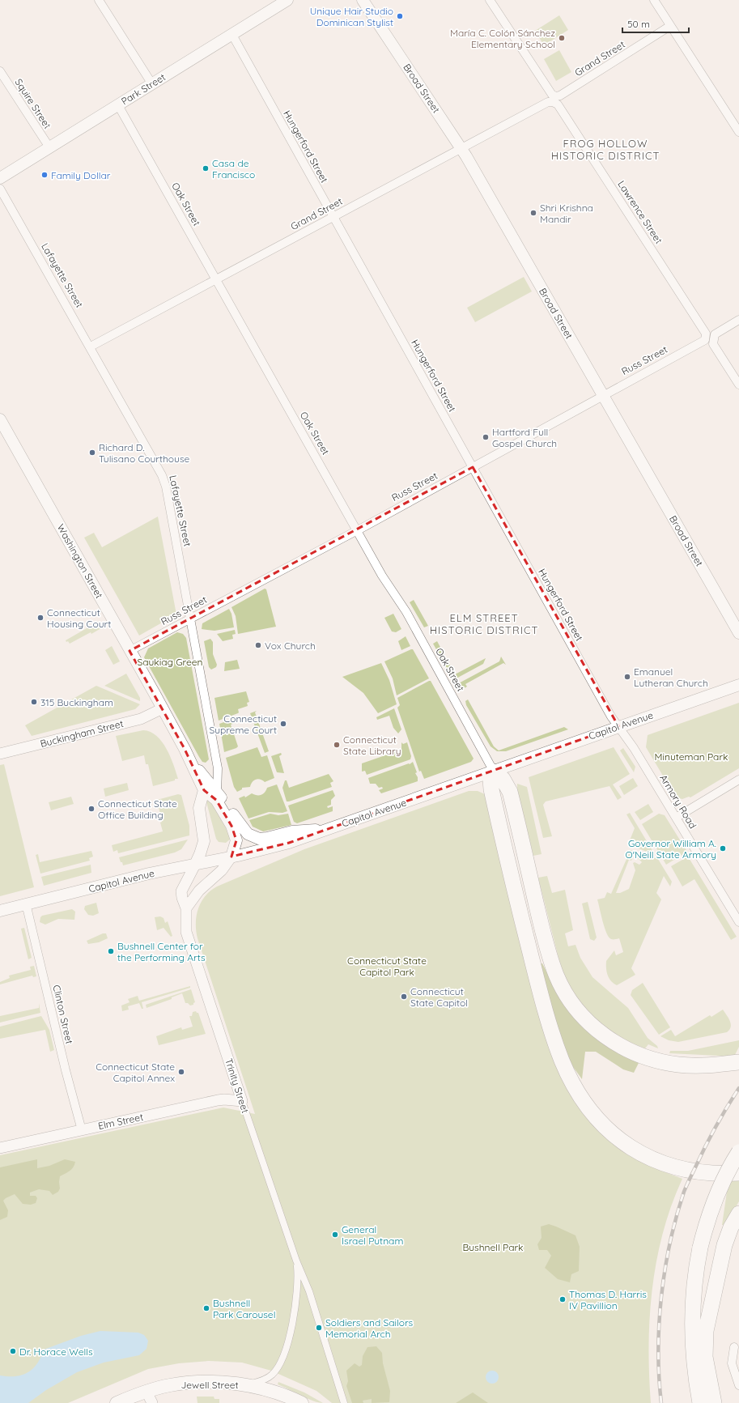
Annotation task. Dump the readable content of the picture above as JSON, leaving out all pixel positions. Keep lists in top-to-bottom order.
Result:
{
  "streets": {
    "main road": [
      "Broad Street",
      "Park Street",
      "Washington Street",
      "Capitol Avenue",
      "Jewell Street"
    ],
    "street": [
      "Grand Street",
      "Squire Street",
      "Hungerford Street",
      "Oak Street",
      "Lawrence Street",
      "Lafayette Street",
      "Russ Street",
      "Buckingham Street",
      "Armory Road",
      "Clinton Street",
      "Trinity Street",
      "Elm Street"
    ]
  },
  "crossings": [
    ["Grand Street", "Broad Street"],
    ["Grand Street", "Hungerford Street"],
    ["Grand Street", "Oak Street"],
    ["Grand Street", "Lawrence Street"],
    ["Grand Street", "Lafayette Street"],
    ["Broad Street", "Russ Street"],
    ["Park Street", "Squire Street"],
    ["Park Street", "Hungerford Street"],
    ["Park Street", "Oak Street"],
    ["Hungerford Street", "Russ Street"],
    ["Hungerford Street", "Capitol Avenue"],
    ["Hungerford Street", "Armory Road"],
    ["Oak Street", "Russ Street"],
    ["Oak Street", "Capitol Avenue"],
    ["Lawrence Street", "Russ Street"],
    ["Lafayette Street", "Russ Street"],
    ["Lafayette Street", "Washington Street"],
    ["Russ Street", "Washington Street"],
    ["Washington Street", "Capitol Avenue"],
    ["Washington Street", "Buckingham Street"],
    ["Capitol Avenue", "Armory Road"],
    ["Capitol Avenue", "Clinton Street"],
    ["Capitol Avenue", "Trinity Street"],
    ["Clinton Street", "Elm Street"],
    ["Trinity Street", "Elm Street"],
    ["Trinity Street", "Jewell Street"]
  ],
  "districts": ["FROG HOLLOW HISTORIC DISTRICT", "ELM STREET HISTORIC DISTRICT"],
  "parks": [
    "Saukiag Green",
    "Minuteman Park",
    "Connecticut State Capitol Park",
    "Bushnell Park"
  ],
  "places": [
    "Unique Hair Studio Dominican Stylist",
    "María C. Colón Sánchez Elementary School",
    "Casa de Francisco",
    "Family Dollar",
    "Shri Krishna Mandir",
    "Hartford Full Gospel Church",
    "Richard D. Tulisano Courthouse",
    "Connecticut Housing Court",
    "Vox Church",
    "Emanuel Lutheran Church",
    "315 Buckingham",
    "Connecticut Supreme Court",
    "Connecticut State Library",
    "Connecticut State Office Building",
    "Governor William A. O'Neill State Armory",
    "Bushnell Center for the Performing Arts",
    "Connecticut State Capitol",
    "Connecticut State Capitol Annex",
    "General Israel Putnam",
    "Thomas D. Harris IV Pavillion",
    "Bushnell Park Carousel",
    "Soldiers and Sailors Memorial Arch",
    "Dr. Horace Wells"
  ],
  "scale_bar": "50 m"
}
